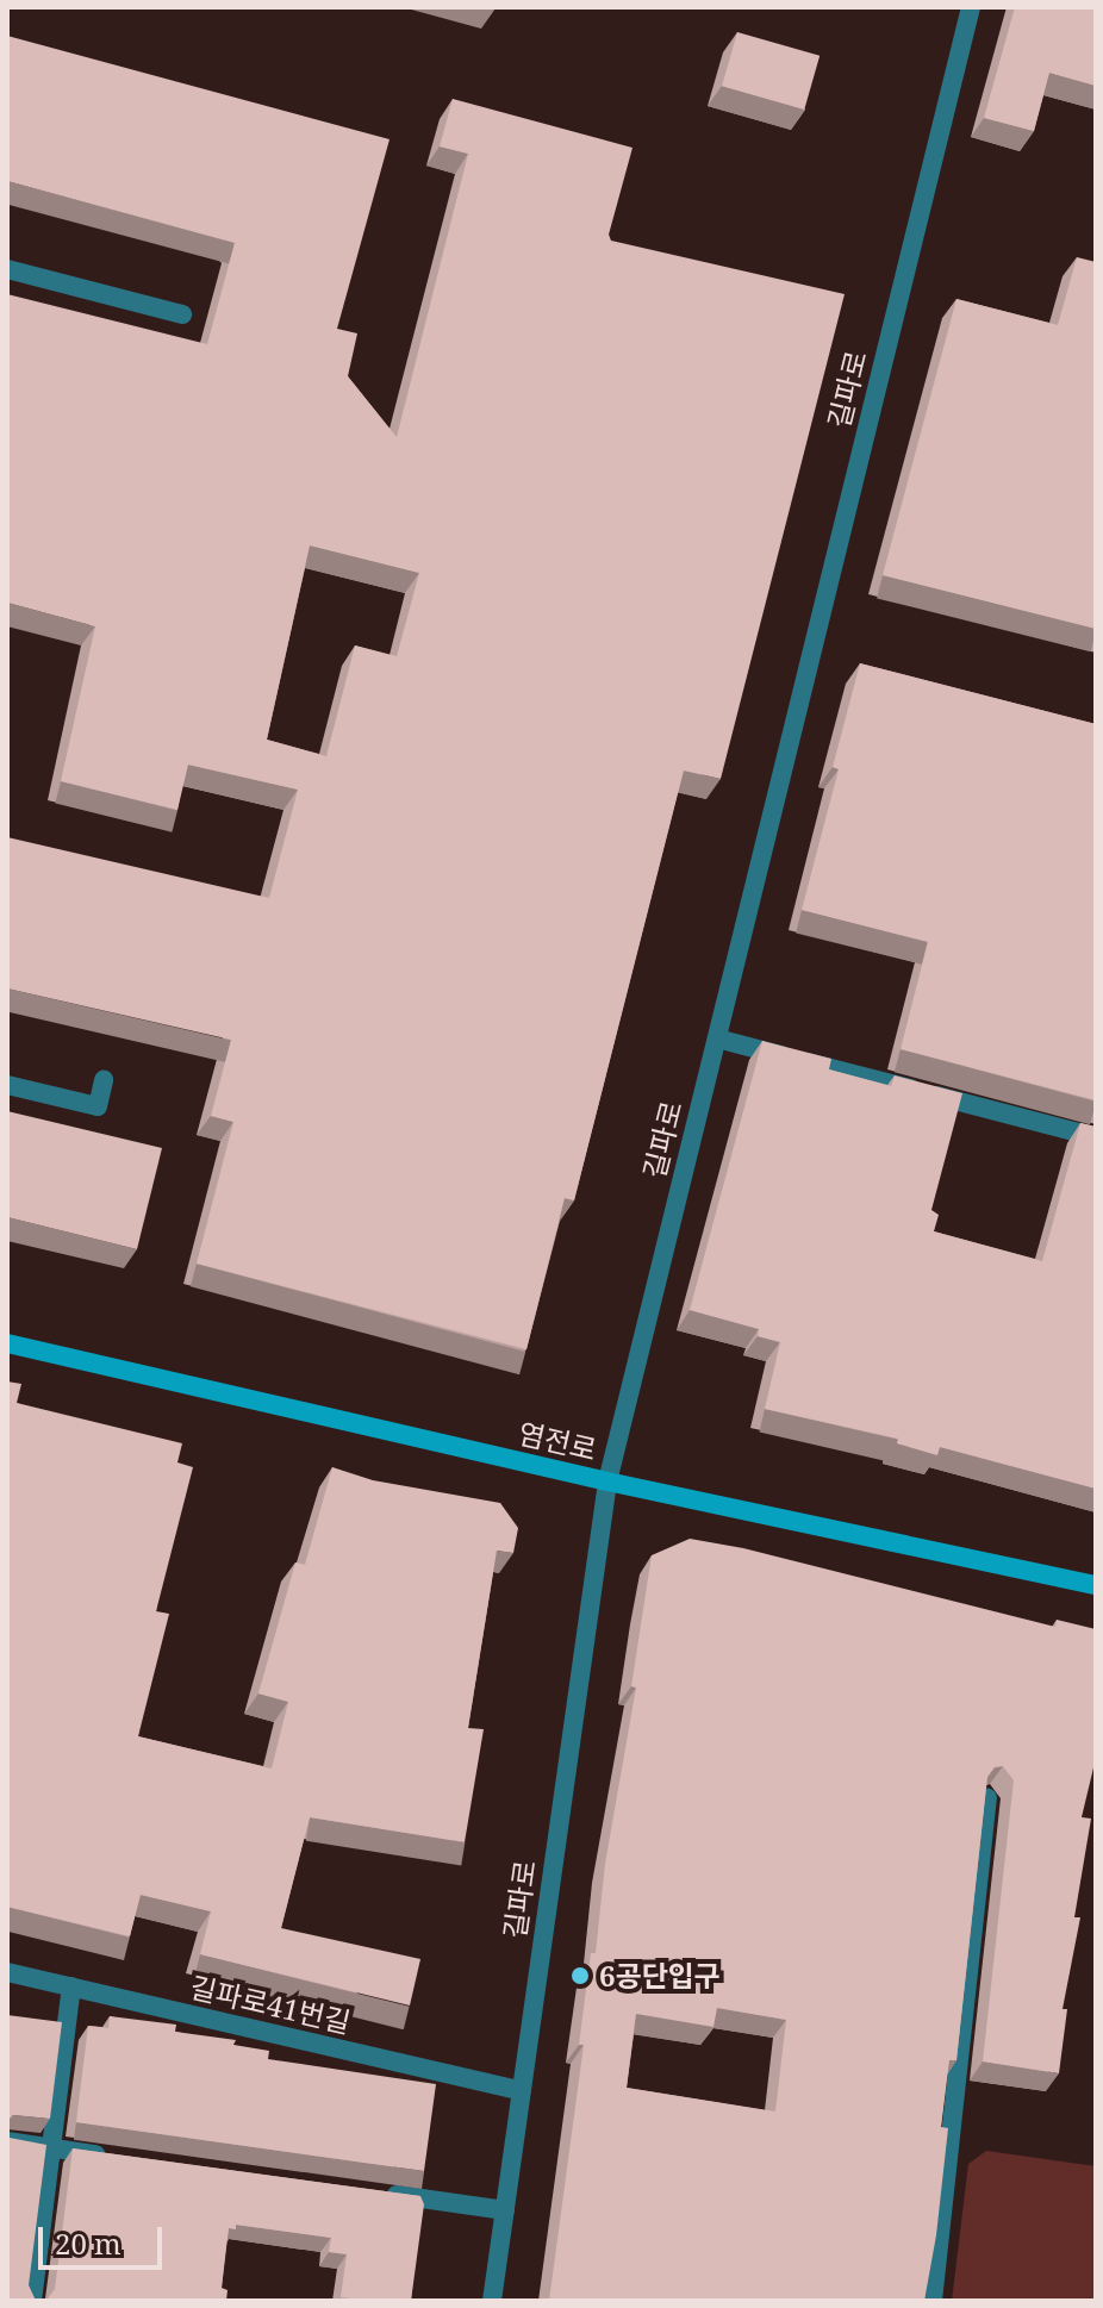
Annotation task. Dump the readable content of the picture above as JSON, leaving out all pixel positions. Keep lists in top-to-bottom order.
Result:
{
  "streets": {
    "street": ["길파로", "염전로", "길파로41번길"]
  },
  "crossings": [
    ["길파로", "염전로"],
    ["길파로", "길파로41번길"]
  ],
  "places": ["6공단입구"],
  "scale_bar": "20 m"
}
